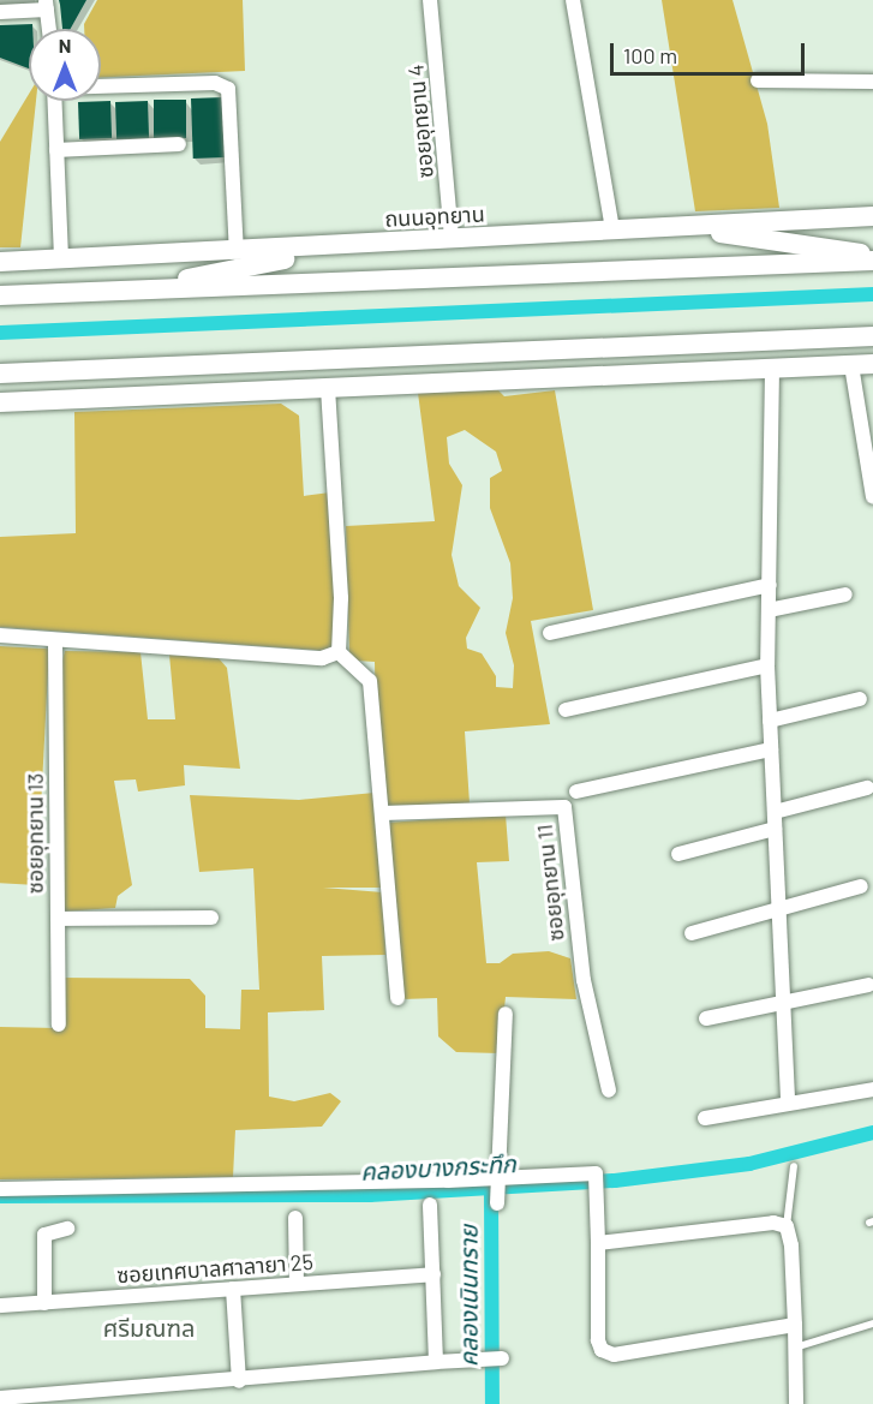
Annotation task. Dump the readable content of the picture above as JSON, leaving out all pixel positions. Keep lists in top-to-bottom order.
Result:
{
  "streets": {
    "main road": ["ถนนอุทยาน"],
    "street": [
      "ซอยอุทยาน 4",
      "ซอยอุทยาน 13",
      "ซอยอุทยาน 11",
      "ซอยเทศบาลศาลายา 25"
    ]
  },
  "crossings": [
    ["ซอยอุทยาน 4", "ถนนอุทยาน"]
  ],
  "districts": ["ศรีมณฑล"],
  "water": ["คลองบางกระทึก", "คลองเนินทราย"],
  "scale_bar": "100 m",
  "north": "top"
}
